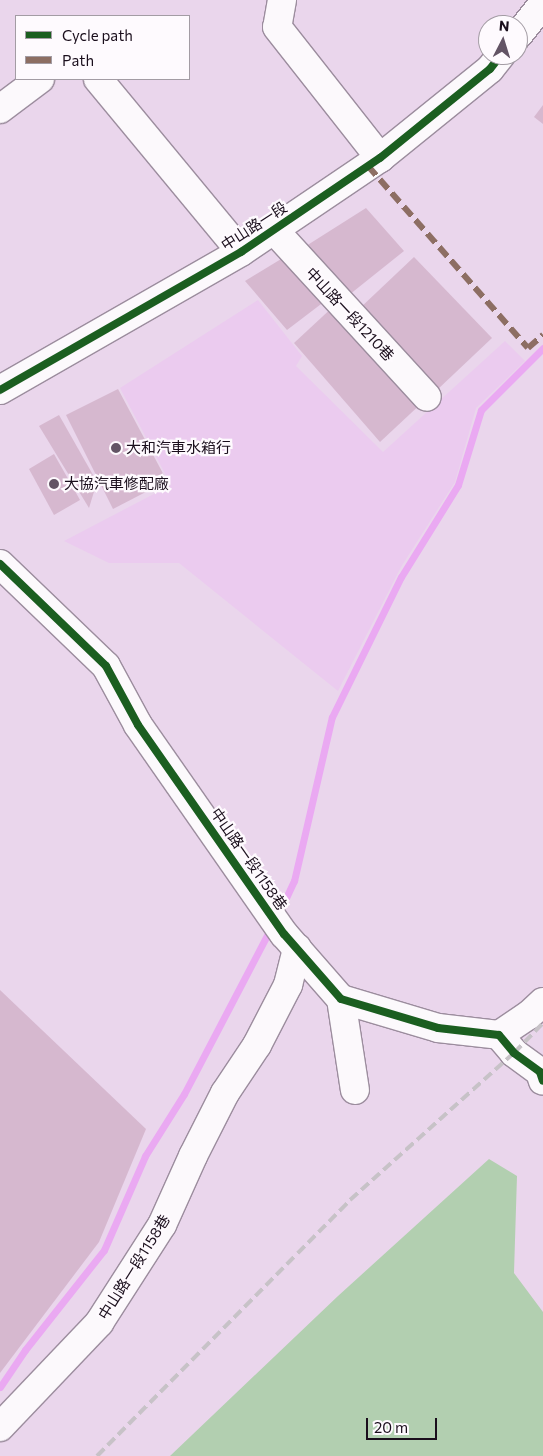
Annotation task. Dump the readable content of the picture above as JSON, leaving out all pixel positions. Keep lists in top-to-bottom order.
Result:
{
  "streets": {
    "street": ["中山路一段", "中山路一段1210巷", "中山路一段1158巷"]
  },
  "crossings": [
    ["中山路一段", "中山路一段1210巷"]
  ],
  "places": ["大和汽車水箱行", "大協汽車修配廠"],
  "legend": ["Cycle path", "Path"],
  "scale_bar": "20 m",
  "north": "top"
}
